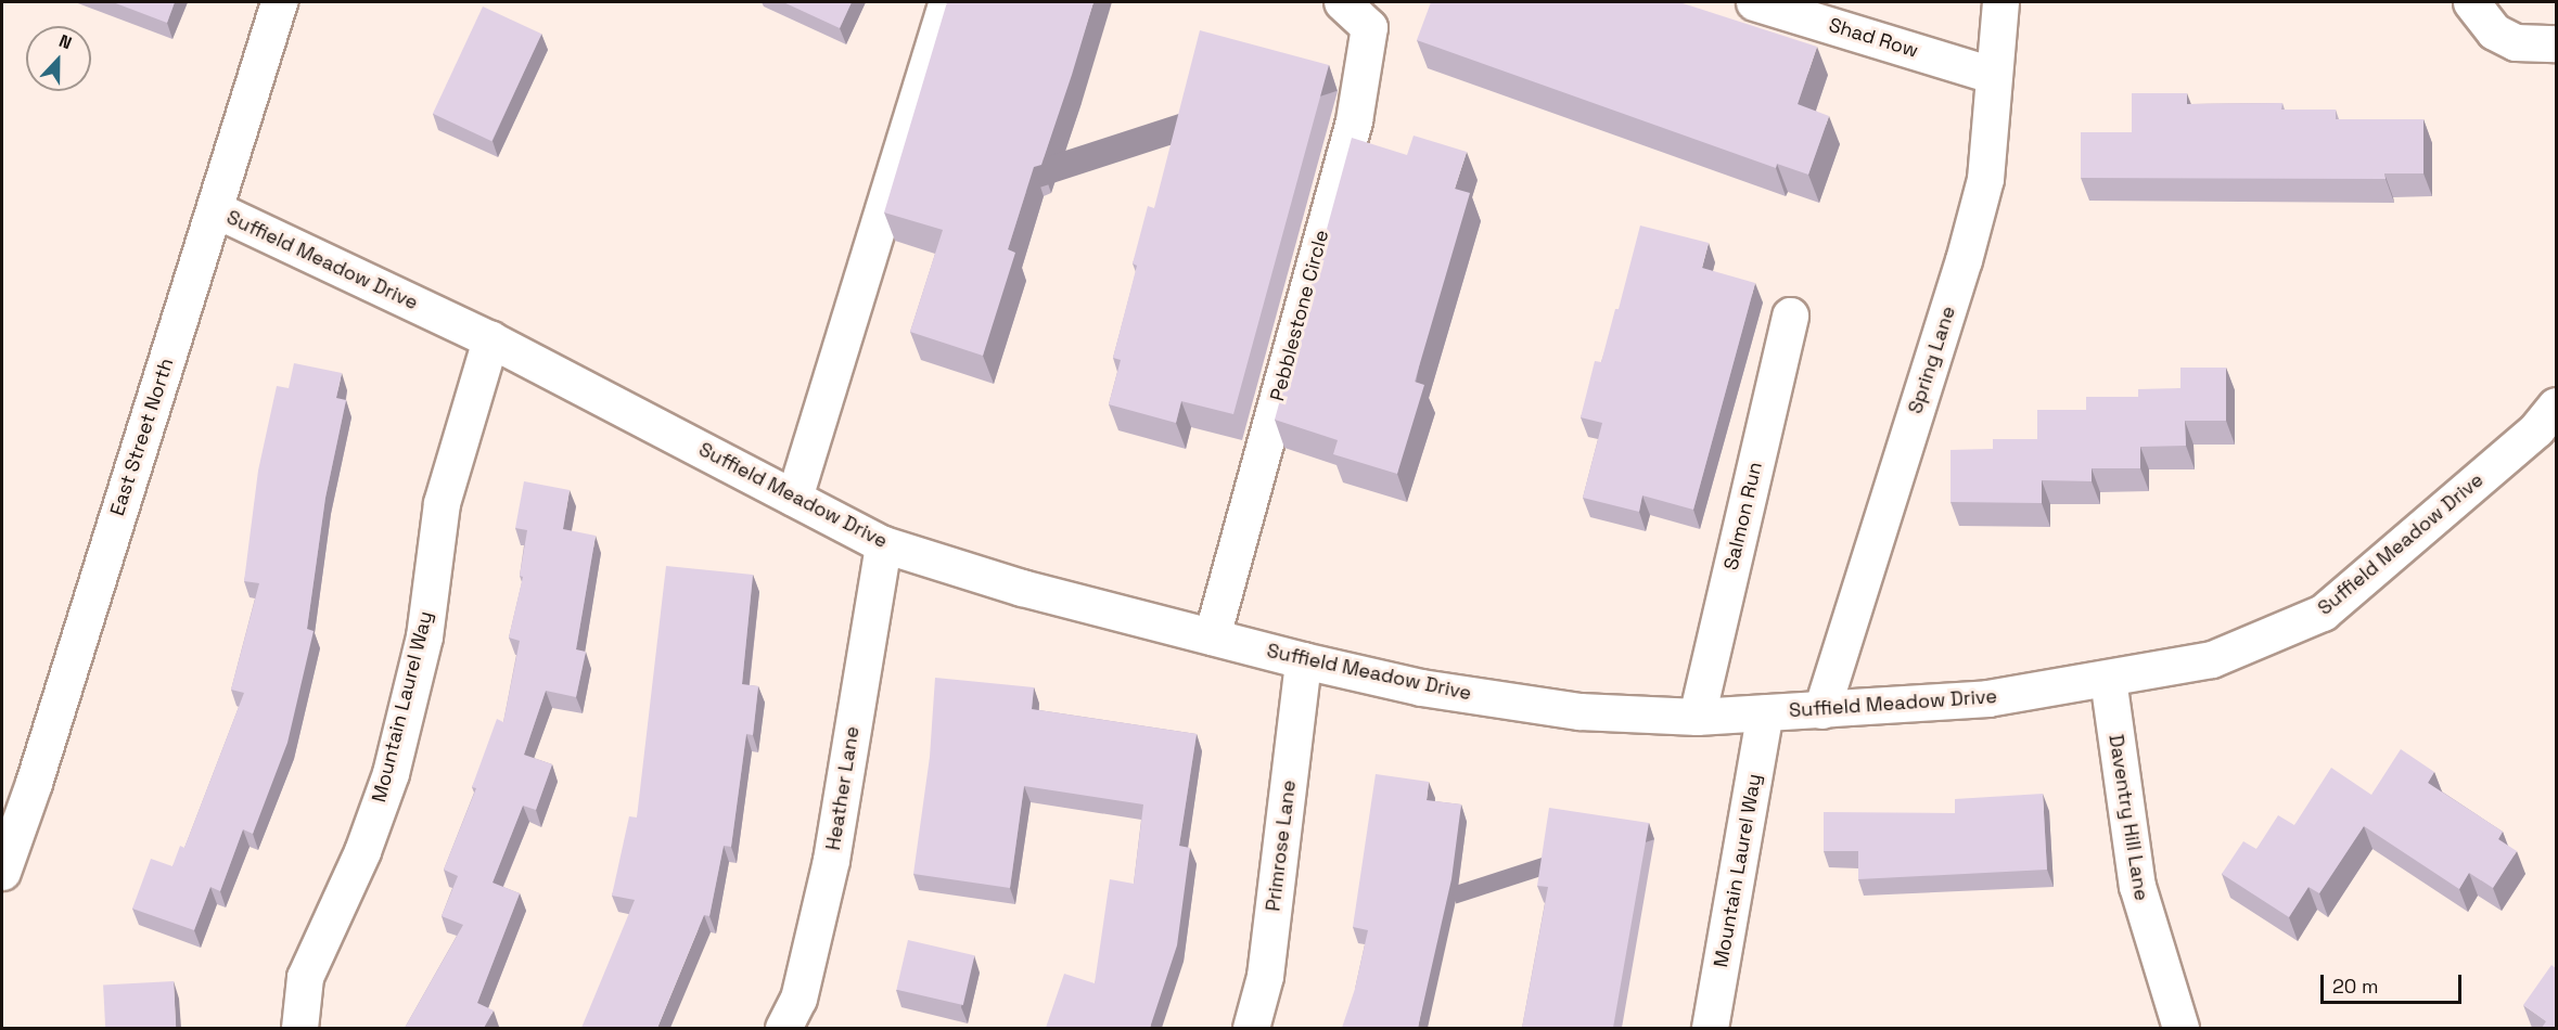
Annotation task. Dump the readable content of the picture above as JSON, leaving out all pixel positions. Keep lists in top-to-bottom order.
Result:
{
  "streets": {
    "street": [
      "Shad Row",
      "Suffield Meadow Drive",
      "Pebblestone Circle",
      "Spring Lane",
      "East Street North",
      "Salmon Run",
      "Mountain Laurel Way",
      "Heather Lane",
      "Daventry Hill Lane",
      "Primrose Lane"
    ]
  },
  "crossings": [
    ["Shad Row", "Spring Lane"],
    ["Suffield Meadow Drive", "Pebblestone Circle"],
    ["Suffield Meadow Drive", "Spring Lane"],
    ["Suffield Meadow Drive", "East Street North"],
    ["Suffield Meadow Drive", "Salmon Run"],
    ["Suffield Meadow Drive", "Mountain Laurel Way"],
    ["Suffield Meadow Drive", "Heather Lane"],
    ["Suffield Meadow Drive", "Daventry Hill Lane"],
    ["Suffield Meadow Drive", "Primrose Lane"]
  ],
  "scale_bar": "20 m",
  "north": "top"
}
